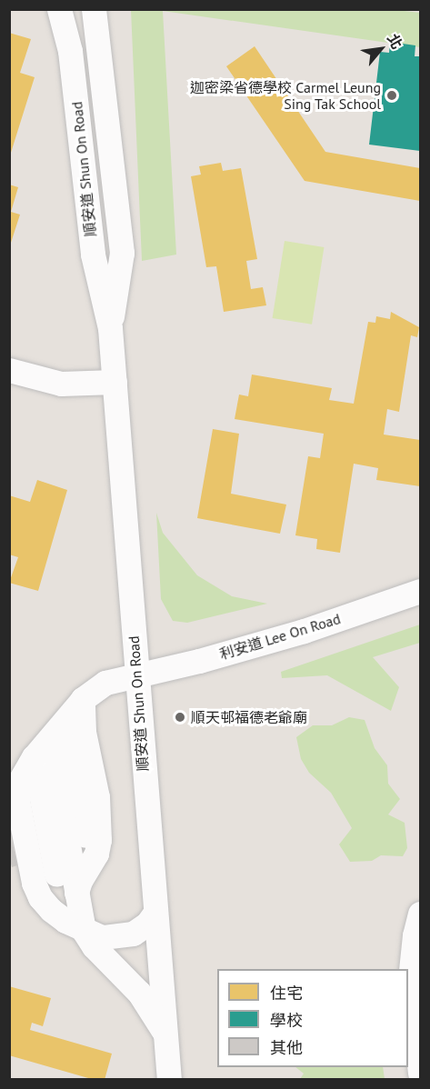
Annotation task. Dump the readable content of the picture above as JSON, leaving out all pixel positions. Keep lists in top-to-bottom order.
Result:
{
  "streets": {
    "street": ["順安道 Shun On Road", "利安道 Lee On Road"]
  },
  "crossings": [
    ["順安道 Shun On Road", "利安道 Lee On Road"]
  ],
  "places": ["迦密梁省德學校 Carmel Leung Sing Tak School", "順天邨福德老爺廟"],
  "legend": ["住宅", "學校", "其他"],
  "north": "top right"
}
